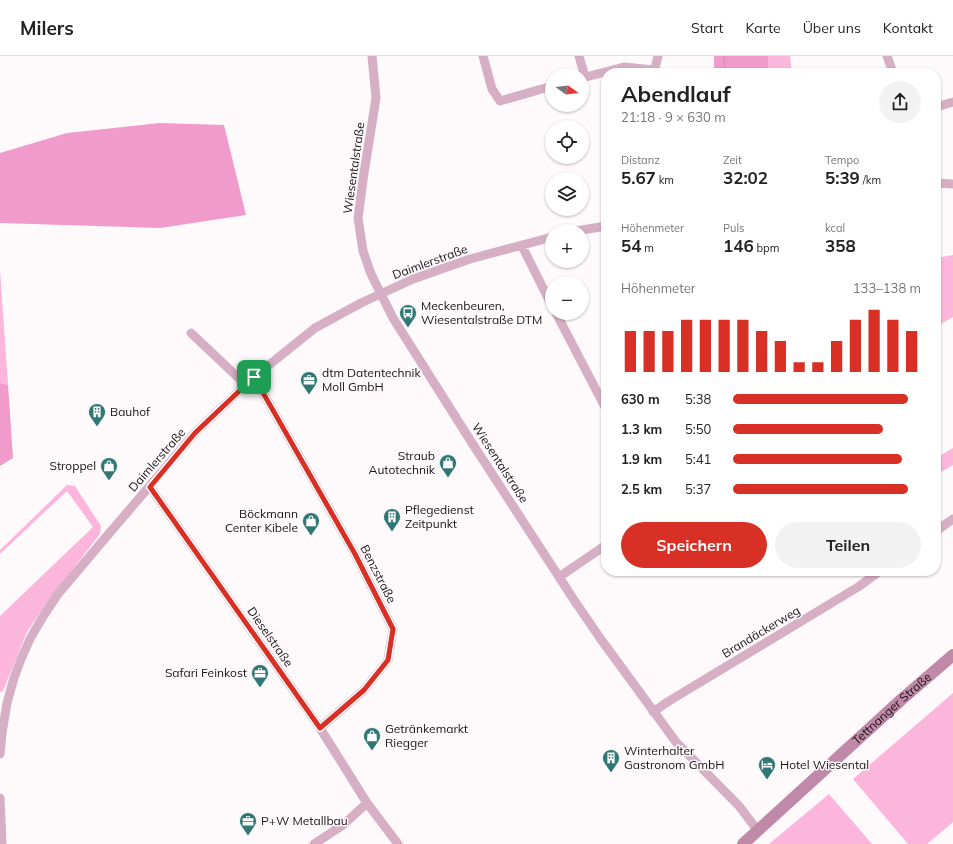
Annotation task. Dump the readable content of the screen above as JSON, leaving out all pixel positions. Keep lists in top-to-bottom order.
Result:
{
  "streets": {
    "main road": ["Tettnanger Straße"],
    "street": [
      "Wiesentalstraße",
      "Daimlerstraße",
      "Benzstraße",
      "Brandäckerweg",
      "Dieselstraße"
    ]
  },
  "crossings": [
    ["Wiesentalstraße", "Daimlerstraße"],
    ["Wiesentalstraße", "Brandäckerweg"],
    ["Wiesentalstraße", "Tettnanger Straße"],
    ["Daimlerstraße", "Benzstraße"],
    ["Daimlerstraße", "Dieselstraße"],
    ["Benzstraße", "Dieselstraße"]
  ],
  "places": {
    "bus stop": ["Meckenbeuren, Wiesentalstraße DTM"],
    "office": ["dtm Datentechnik Moll GmbH", "Safari Feinkost", "P+W Metallbau"],
    "building": ["Bauhof", "Pflegedienst Zeitpunkt", "Winterhalter Gastronom GmbH"],
    "shop": [
      "Straub Autotechnik",
      "Stroppel",
      "Böckmann Center Kibele",
      "Getränkemarkt Riegger"
    ],
    "hotel": ["Hotel Wiesental"]
  },
  "north": "right",
  "page": {
    "header": "Milers",
    "nav": [
      "Start",
      "Karte",
      "Über uns",
      "Kontakt"
    ],
    "map_buttons": ["+", "−"],
    "heading": ["Abendlauf", "21:18 · 9 × 630 m"],
    "stats": [
      ["Distanz", "5.67 km"],
      ["Zeit", "32:02"],
      ["Tempo", "5:39 /km"],
      ["Höhenmeter", "54 m"],
      ["Puls", "146 bpm"],
      ["kcal", "358"]
    ],
    "chart": ["Höhenmeter", "133–138 m"],
    "list": [
      {
        "name": "630 m",
        "note": "5:38"
      },
      {
        "name": "1.3 km",
        "note": "5:50"
      },
      {
        "name": "1.9 km",
        "note": "5:41"
      },
      {
        "name": "2.5 km",
        "note": "5:37"
      }
    ],
    "buttons": ["Speichern", "Teilen"]
  }
}
